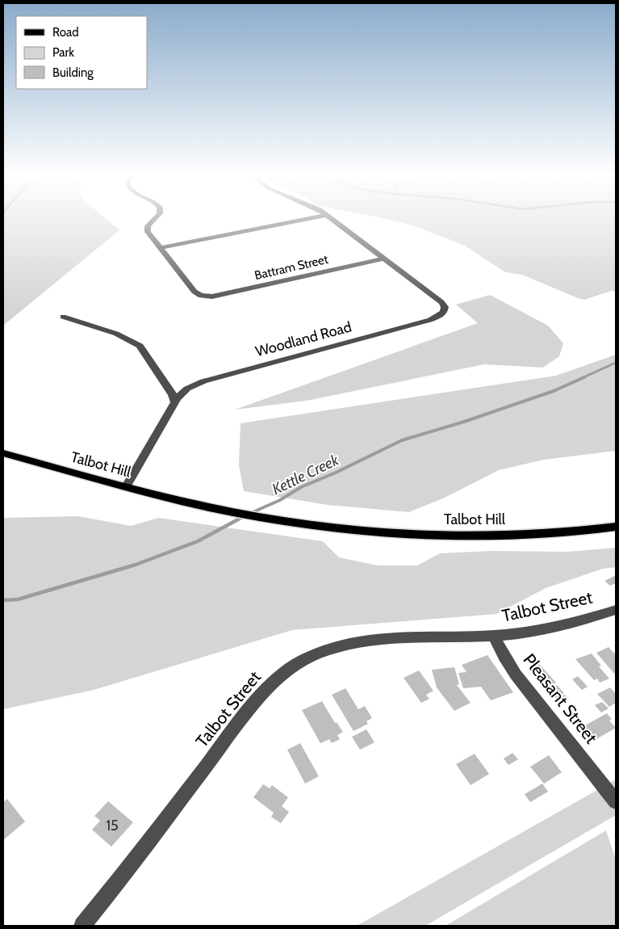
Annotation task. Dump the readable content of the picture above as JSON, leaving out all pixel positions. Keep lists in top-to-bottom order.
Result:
{
  "streets": {
    "main road": ["Talbot Hill"],
    "street": [
      "Battram Street",
      "Woodland Road",
      "Talbot Street",
      "Pleasant Street"
    ]
  },
  "crossings": [
    ["Battram Street", "Woodland Road"],
    ["Woodland Road", "Talbot Hill"],
    ["Talbot Street", "Pleasant Street"]
  ],
  "water": ["Kettle Creek"],
  "house_numbers": ["15"],
  "legend": ["Road", "Park", "Building"]
}
